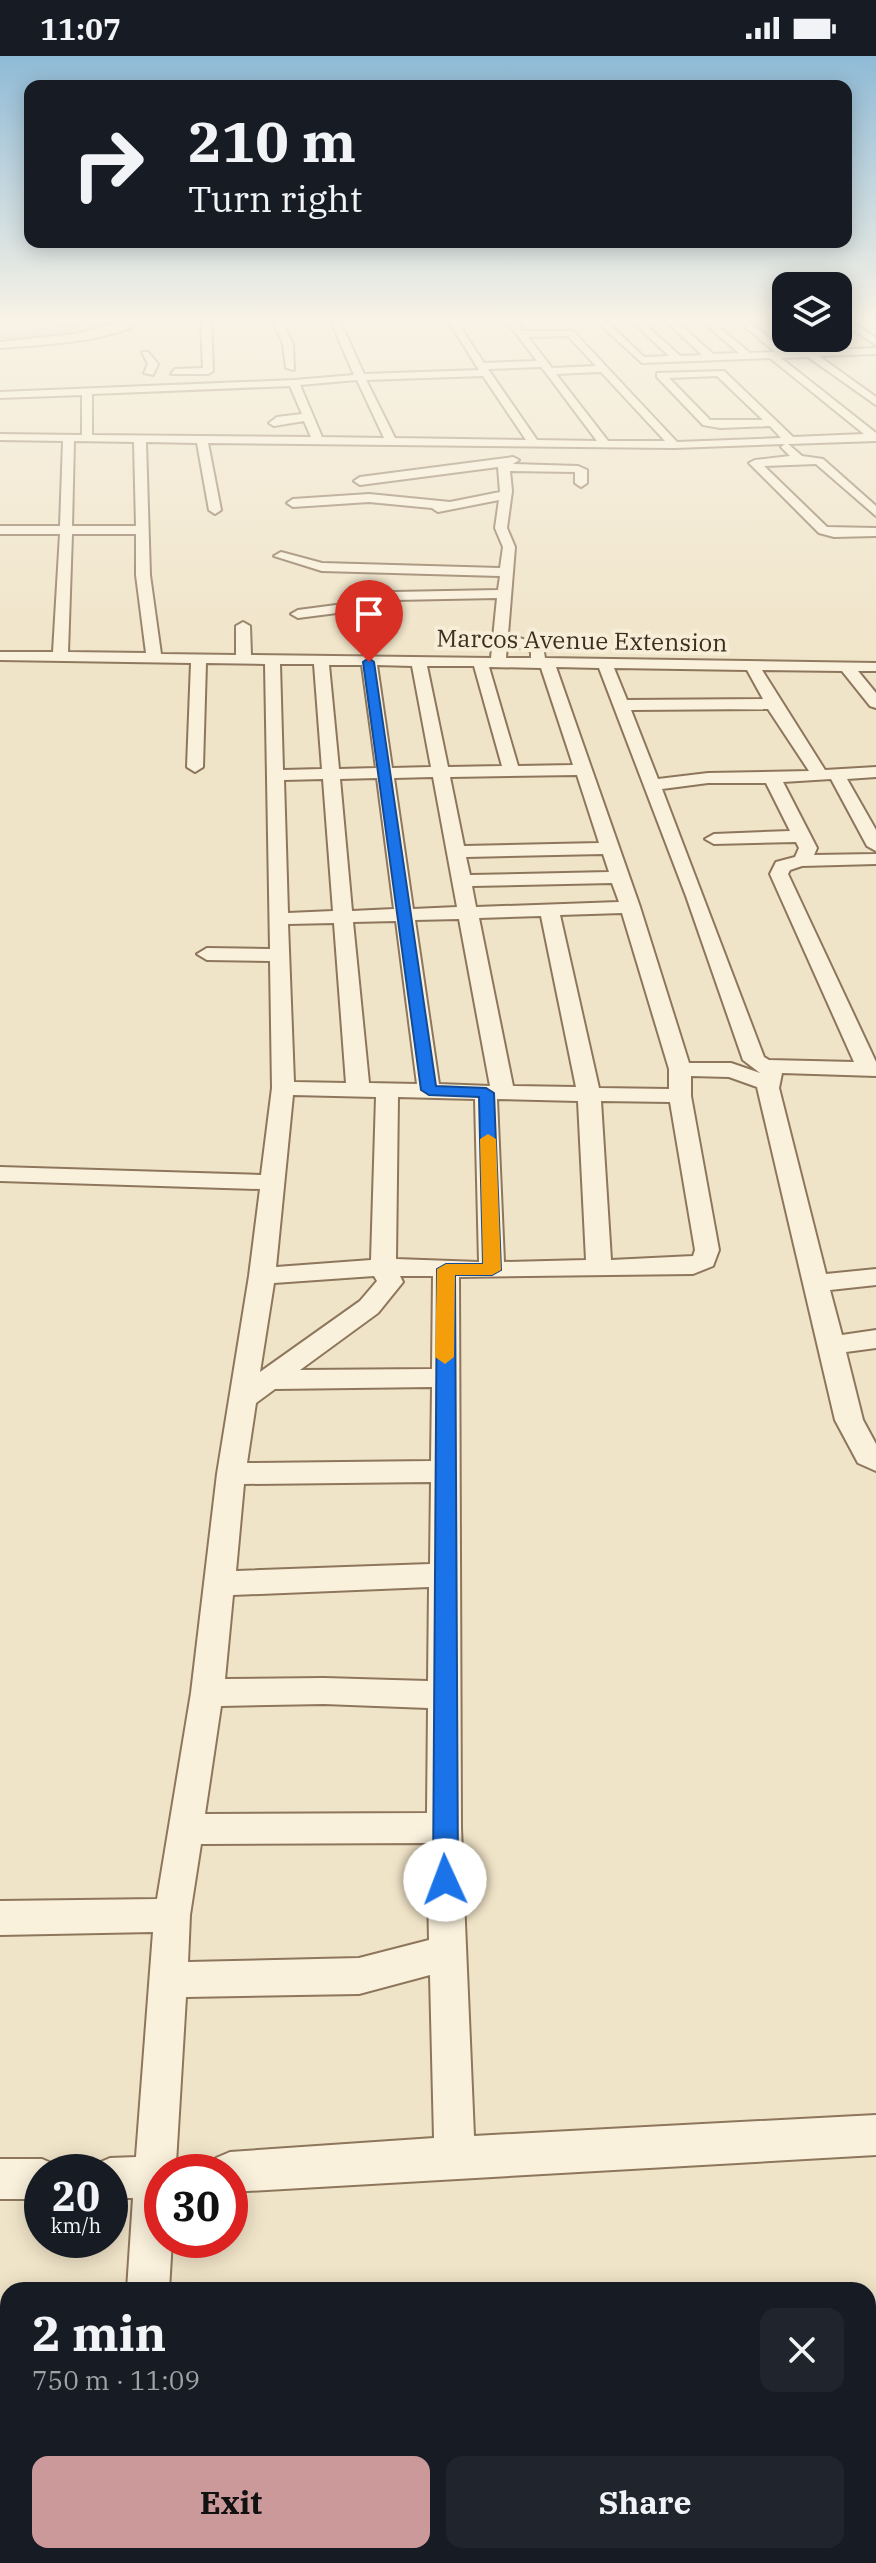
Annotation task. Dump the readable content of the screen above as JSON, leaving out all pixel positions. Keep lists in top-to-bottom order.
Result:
{
  "streets": {
    "street": ["Marcos Avenue Extension"]
  },
  "page": {
    "status": "11:07",
    "turn": ["210 m", "Turn right"],
    "speed": "20 km/h",
    "limit": "30",
    "heading": ["2 min", "750 m · 11:09"],
    "buttons": ["Exit", "Share"]
  }
}
